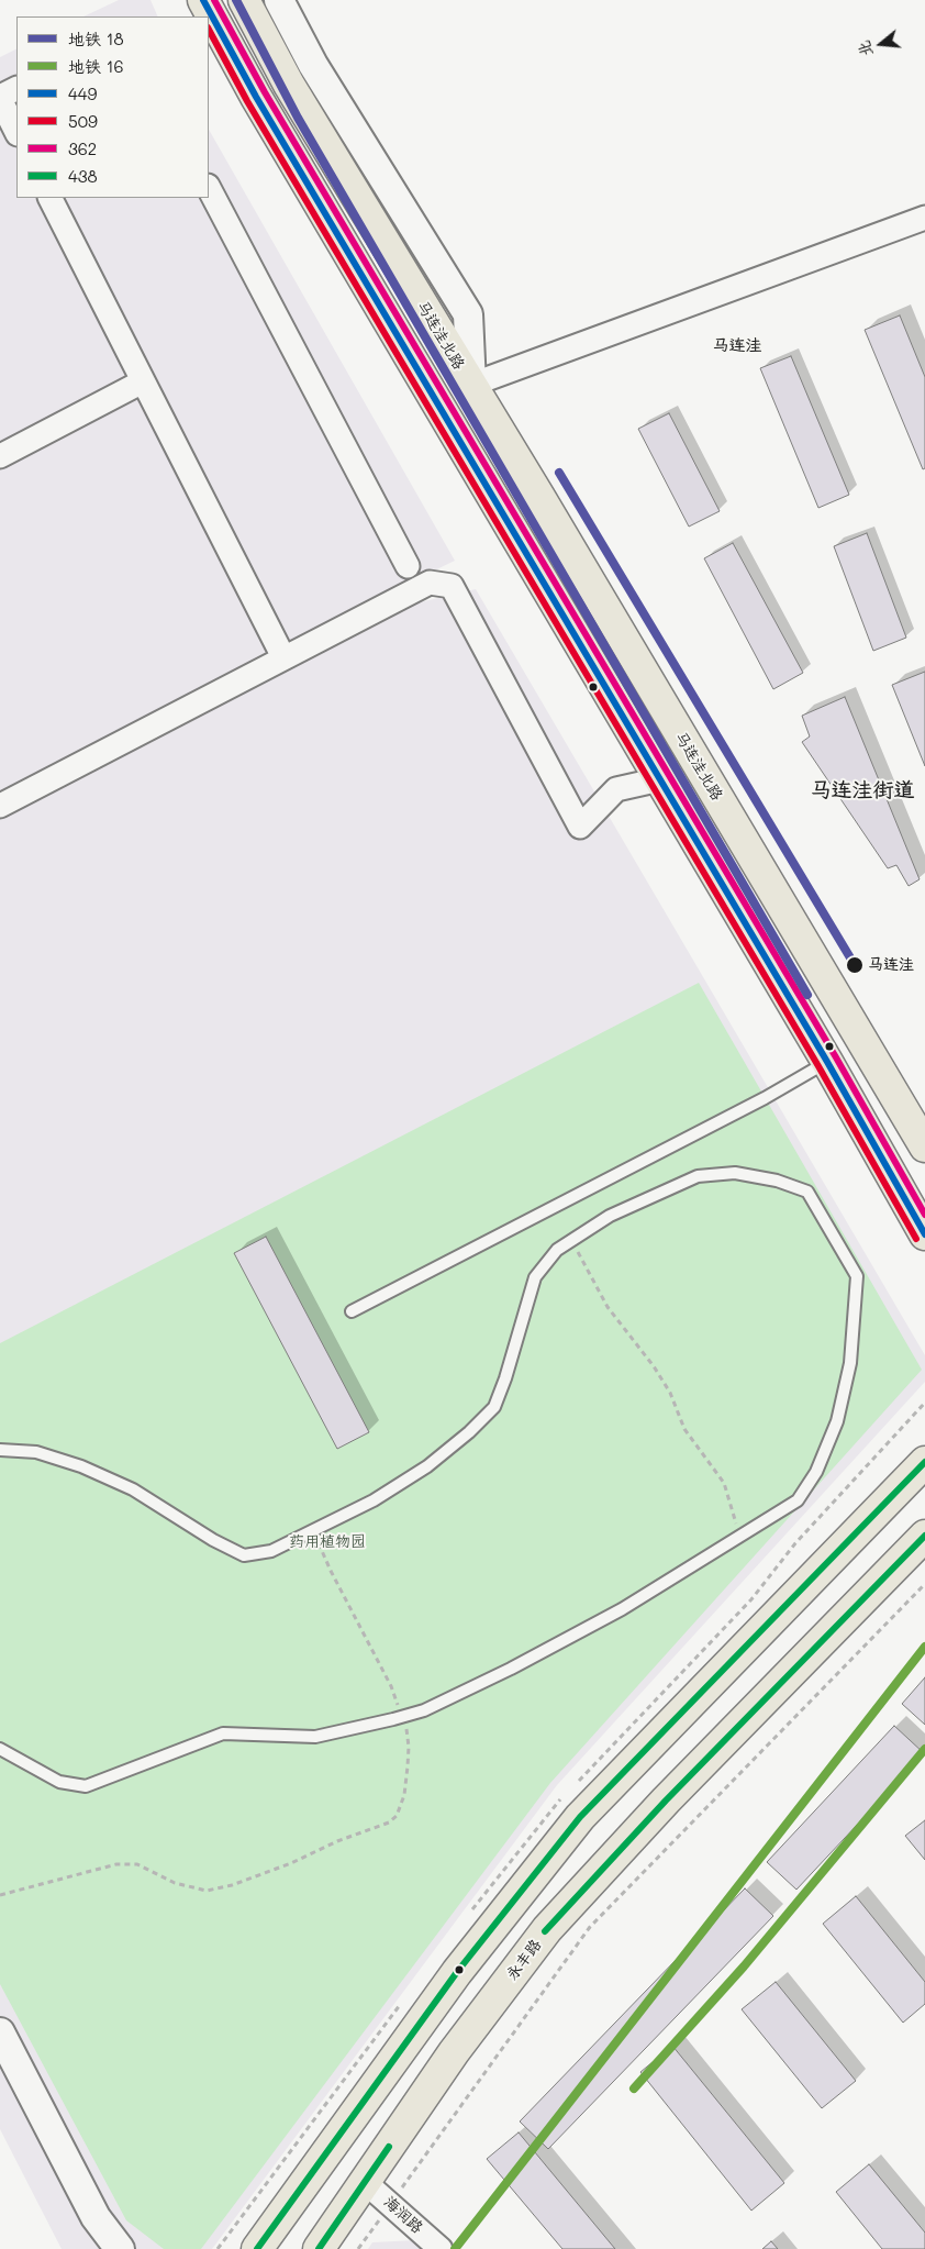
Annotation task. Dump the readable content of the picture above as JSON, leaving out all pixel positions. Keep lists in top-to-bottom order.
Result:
{
  "streets": {
    "main road": ["马连洼北路", "永丰路"],
    "street": ["海润路"]
  },
  "crossings": [
    ["永丰路", "海润路"]
  ],
  "districts": ["马连洼", "马连洼街道"],
  "parks": ["药用植物园"],
  "places": ["马连洼"],
  "lines": [
    "metro line 18",
    "transit line 449",
    "transit line 362",
    "transit line 509",
    "transit line 438",
    "metro line 16"
  ],
  "legend": [
    "地铁 18",
    "地铁 16",
    "449",
    "509",
    "362",
    "438"
  ],
  "north": "left"
}
